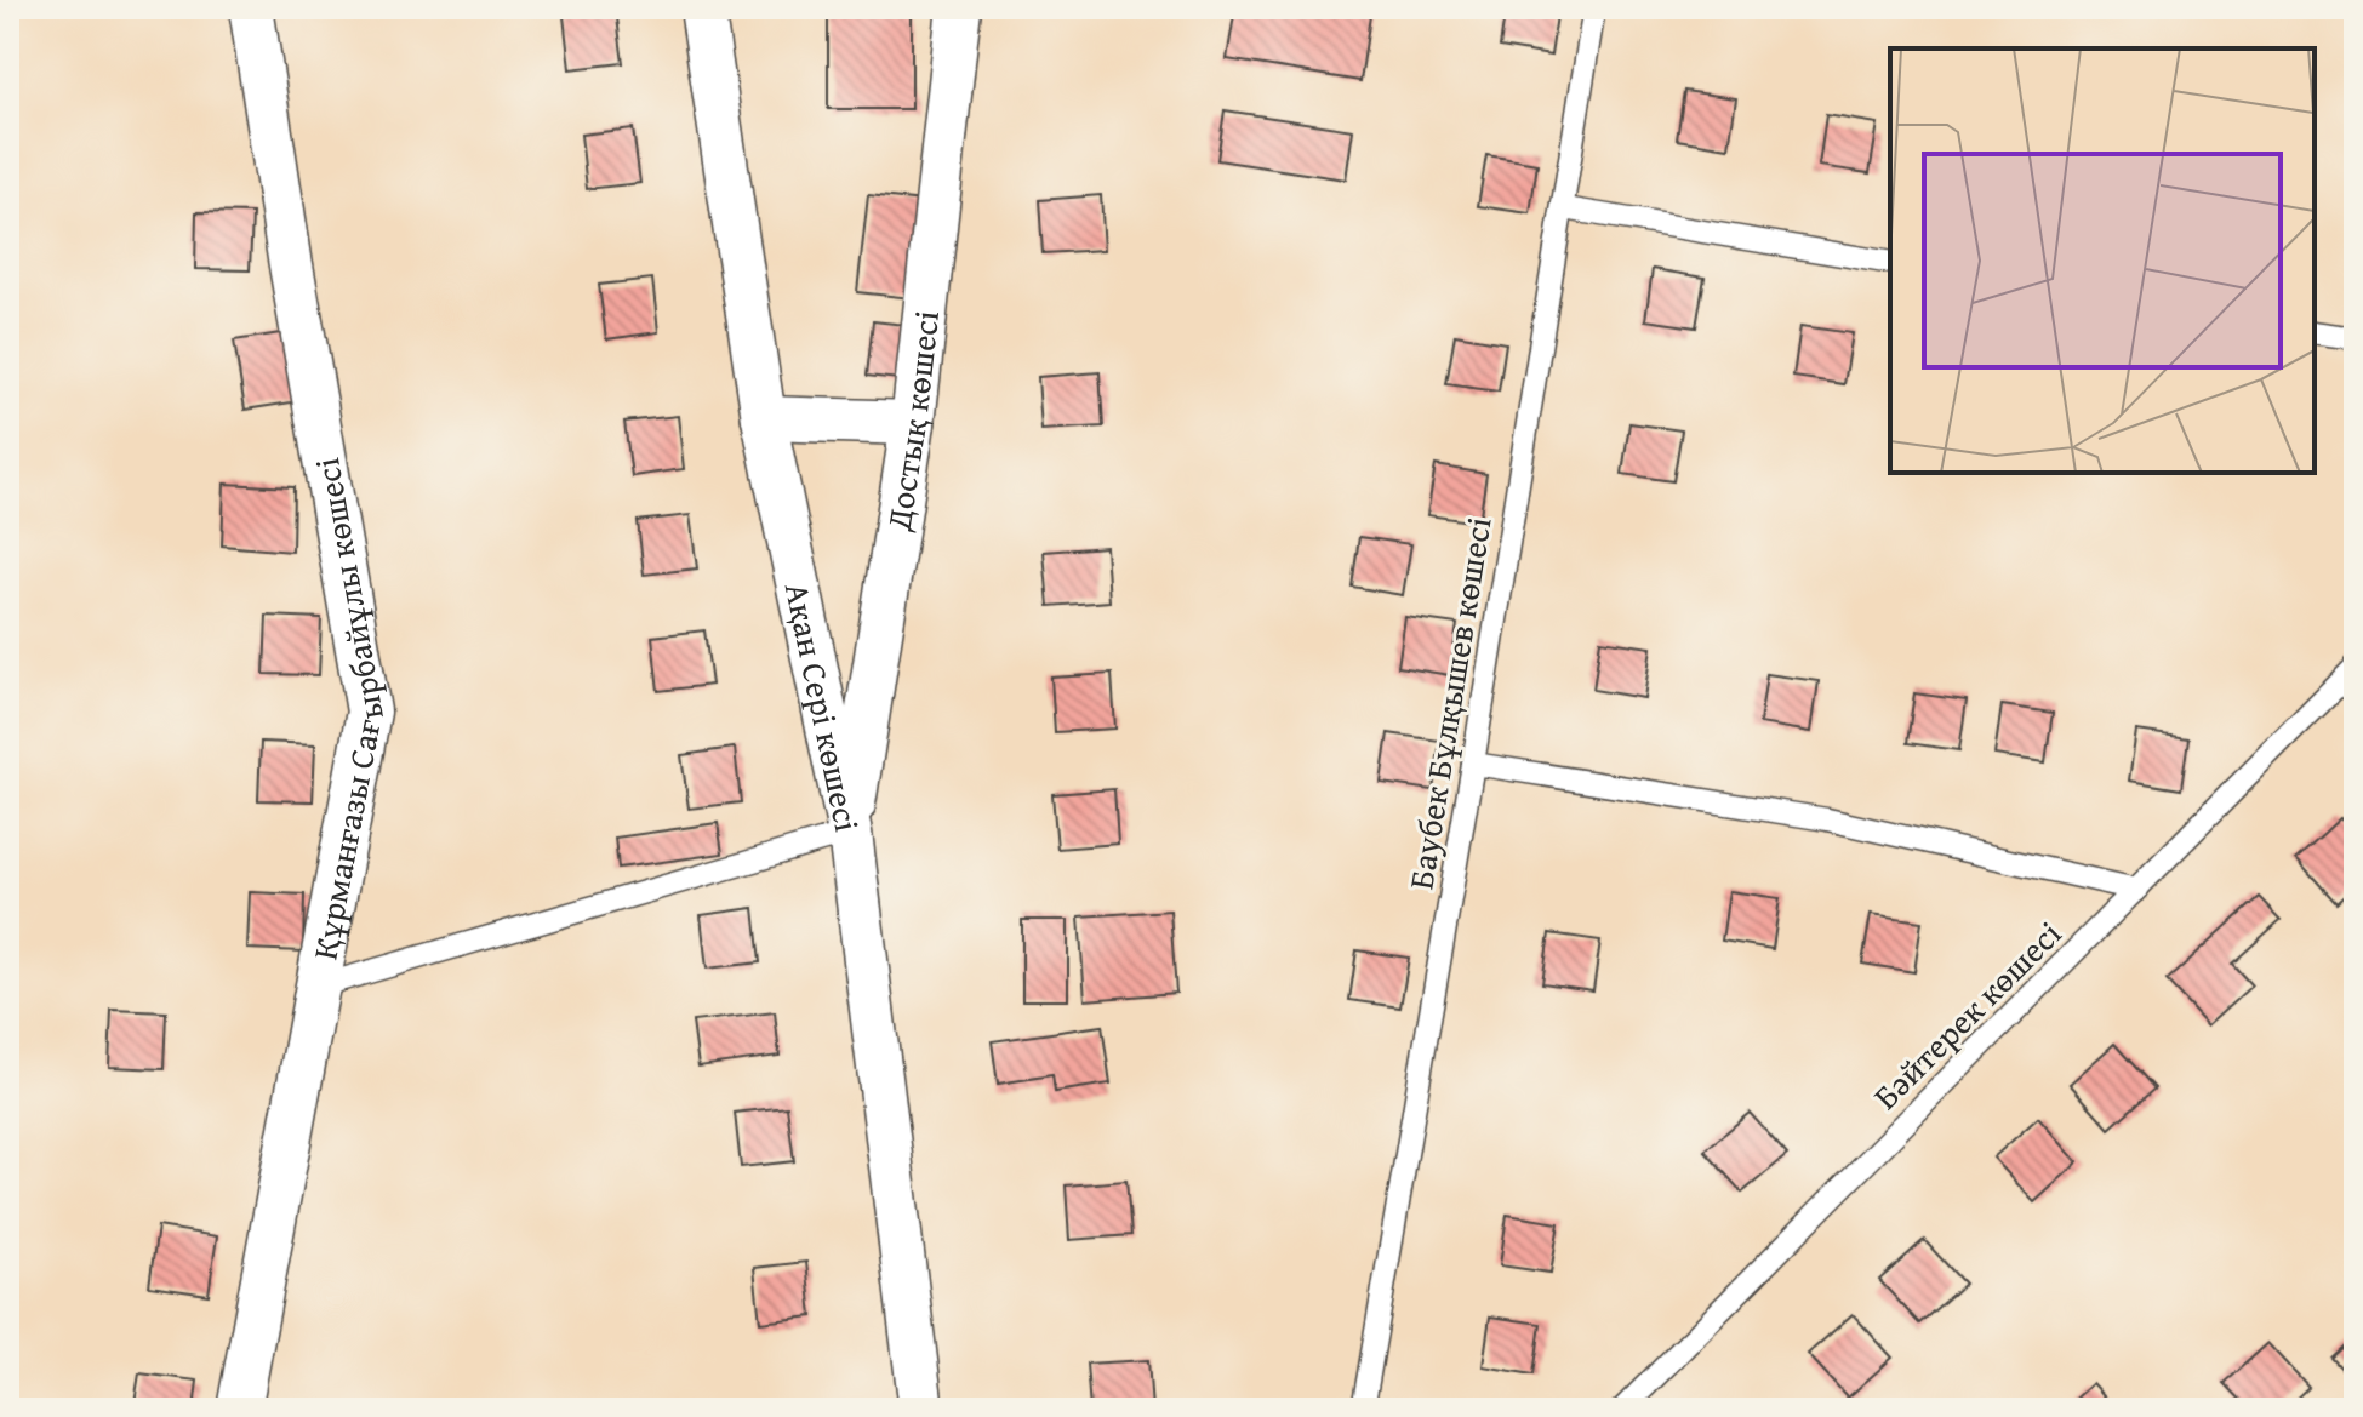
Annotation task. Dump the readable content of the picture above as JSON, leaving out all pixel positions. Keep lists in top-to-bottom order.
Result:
{
  "streets": {
    "street": ["Достық көшесі", "Ақан Сері көшесі", "Құрманғазы Сағырбайұлы көшесі"],
    "lane": ["Баубек Бұлқышев көшесі", "Бәйтерек көшесі"]
  },
  "crossings": [
    ["Достық көшесі", "Ақан Сері көшесі"]
  ]
}
